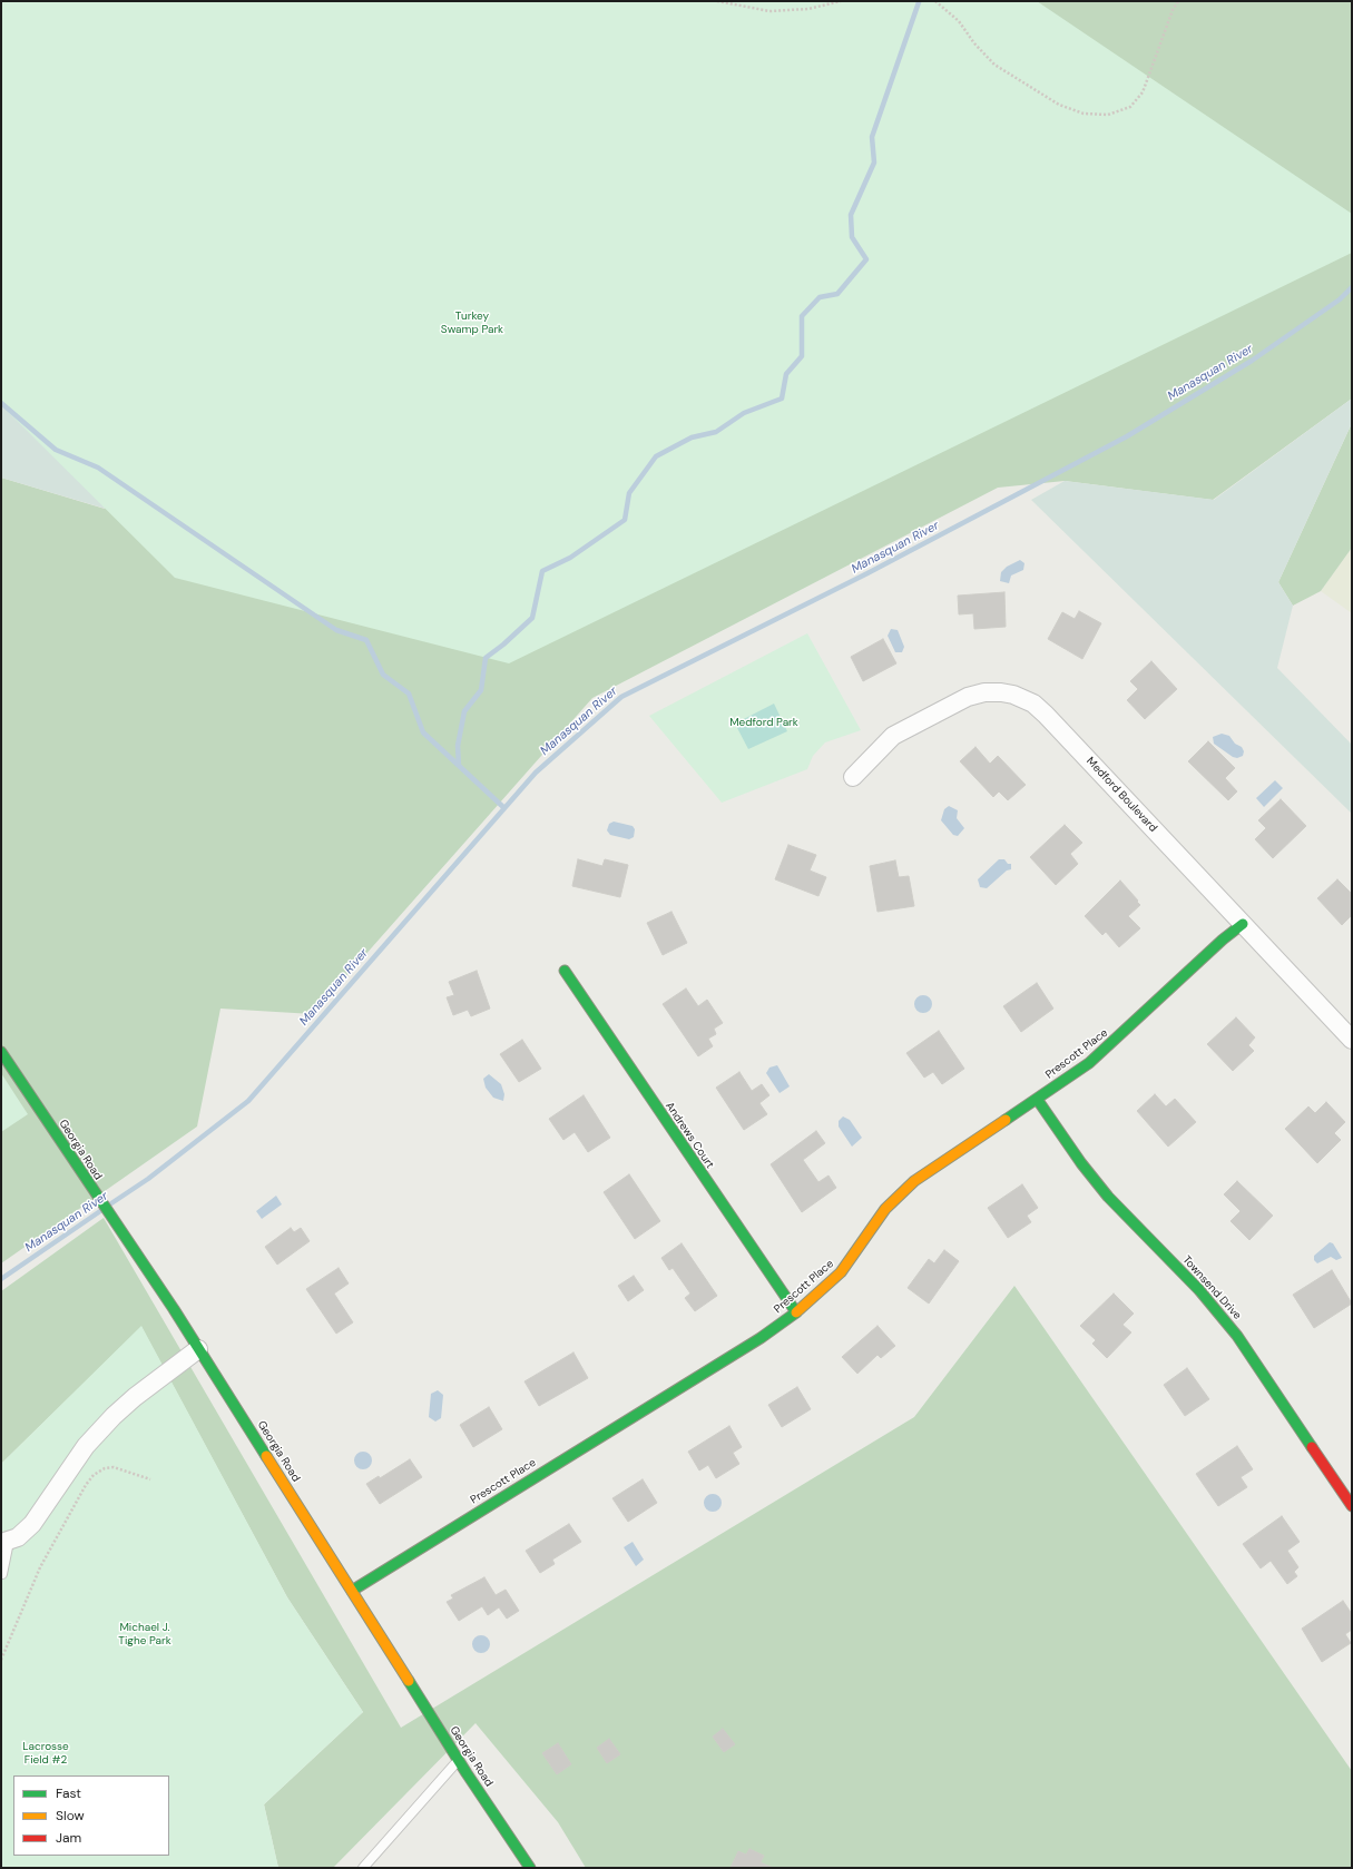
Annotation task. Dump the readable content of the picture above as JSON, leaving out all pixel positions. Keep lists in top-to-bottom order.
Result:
{
  "streets": {
    "street": [
      "Medford Boulevard",
      "Prescott Place",
      "Andrews Court",
      "Georgia Road",
      "Townsend Drive"
    ]
  },
  "crossings": [
    ["Medford Boulevard", "Prescott Place"],
    ["Prescott Place", "Andrews Court"],
    ["Prescott Place", "Georgia Road"],
    ["Prescott Place", "Townsend Drive"]
  ],
  "water": ["Manasquan River"],
  "parks": [
    "Turkey Swamp Park",
    "Medford Park",
    "Michael J. Tighe Park",
    "Lacrosse Field #2"
  ],
  "legend": ["Fast", "Slow", "Jam"]
}
